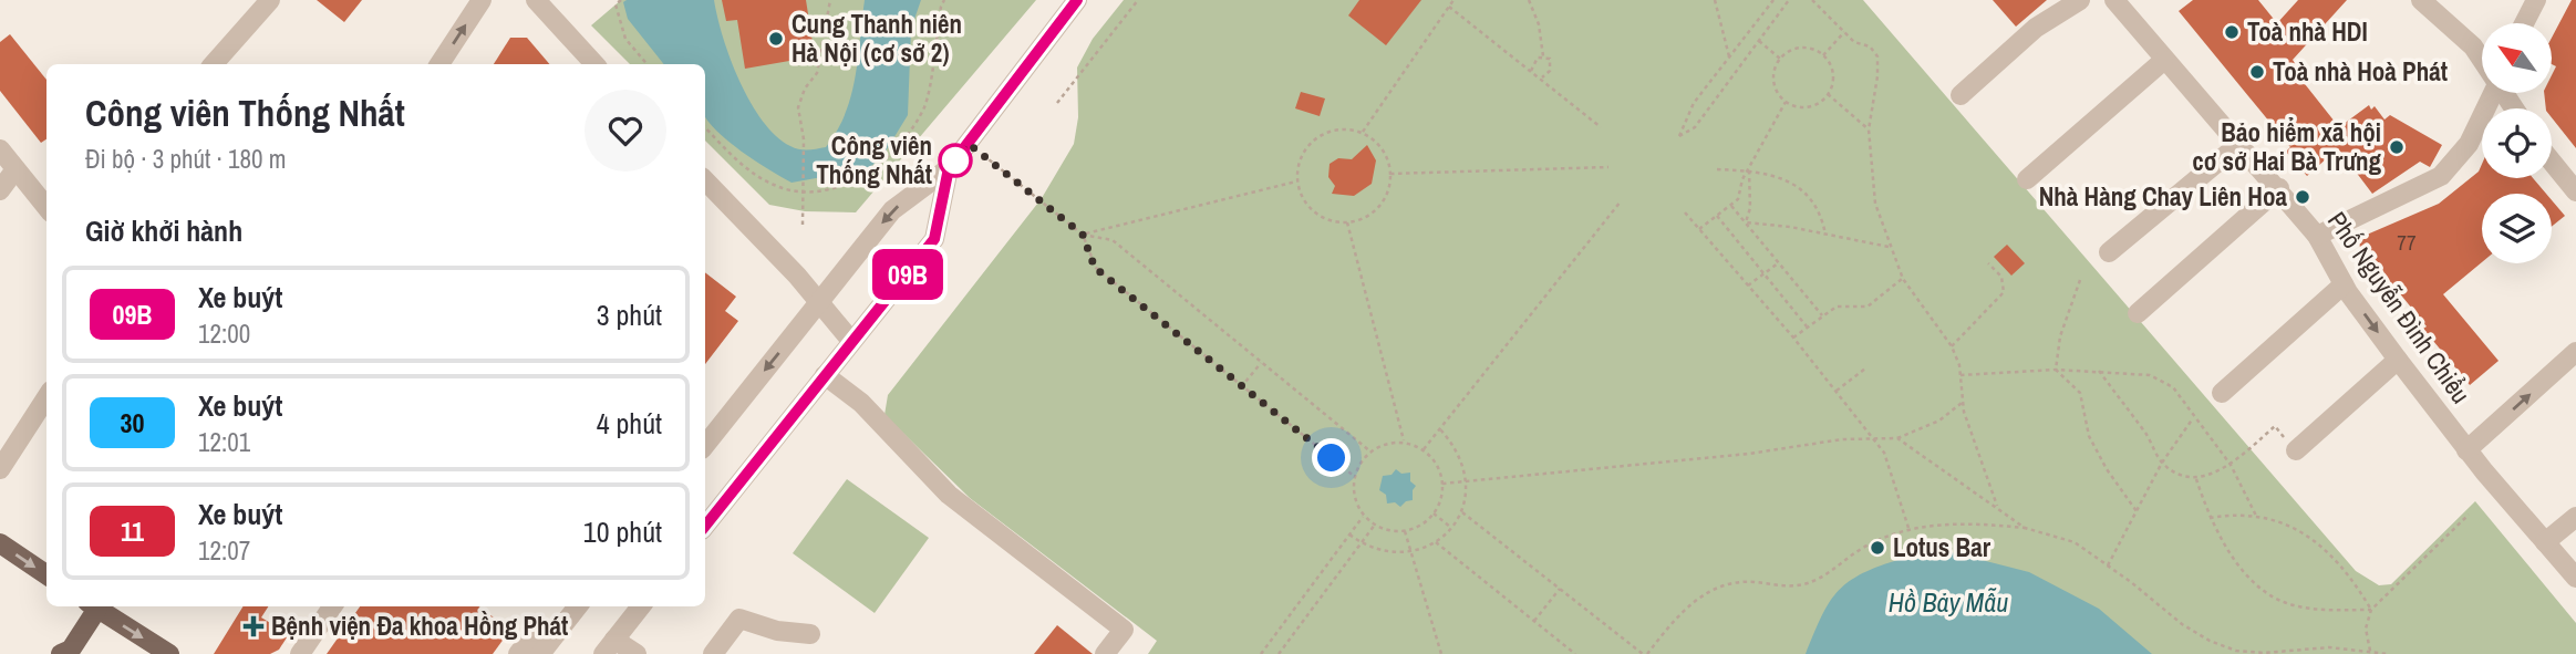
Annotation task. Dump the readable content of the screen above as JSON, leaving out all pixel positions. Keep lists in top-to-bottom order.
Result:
{
  "streets": {
    "street": ["Phố Nguyễn Đình Chiểu"]
  },
  "water": ["Hồ Bảy Mẫu"],
  "places": {
    "other": [
      "Toà nhà HDI",
      "Cung Thanh niên Hà Nội (cơ sở 2)",
      "Toà nhà Hoà Phát",
      "Bảo hiểm xã hội cơ sở Hai Bà Trưng",
      "Công viên Thống Nhất",
      "Nhà Hàng Chay Liên Hoa",
      "Lotus Bar"
    ],
    "health": ["Bệnh viện Đa khoa Hồng Phát"]
  },
  "lines": ["bus line 09B"],
  "house_numbers": ["77"],
  "north": "top left",
  "page": {
    "on_map": "09B",
    "heading": [
      ["Công viên Thống Nhất", "Đi bộ · 3 phút · 180 m"],
      "Giờ khởi hành"
    ],
    "list": [
      {
        "mark": "09B",
        "name": "Xe buýt",
        "note": "12:00",
        "value": "3 phút"
      },
      {
        "mark": "30",
        "name": "Xe buýt",
        "note": "12:01",
        "value": "4 phút"
      },
      {
        "mark": "11",
        "name": "Xe buýt",
        "note": "12:07",
        "value": "10 phút"
      }
    ]
  }
}
